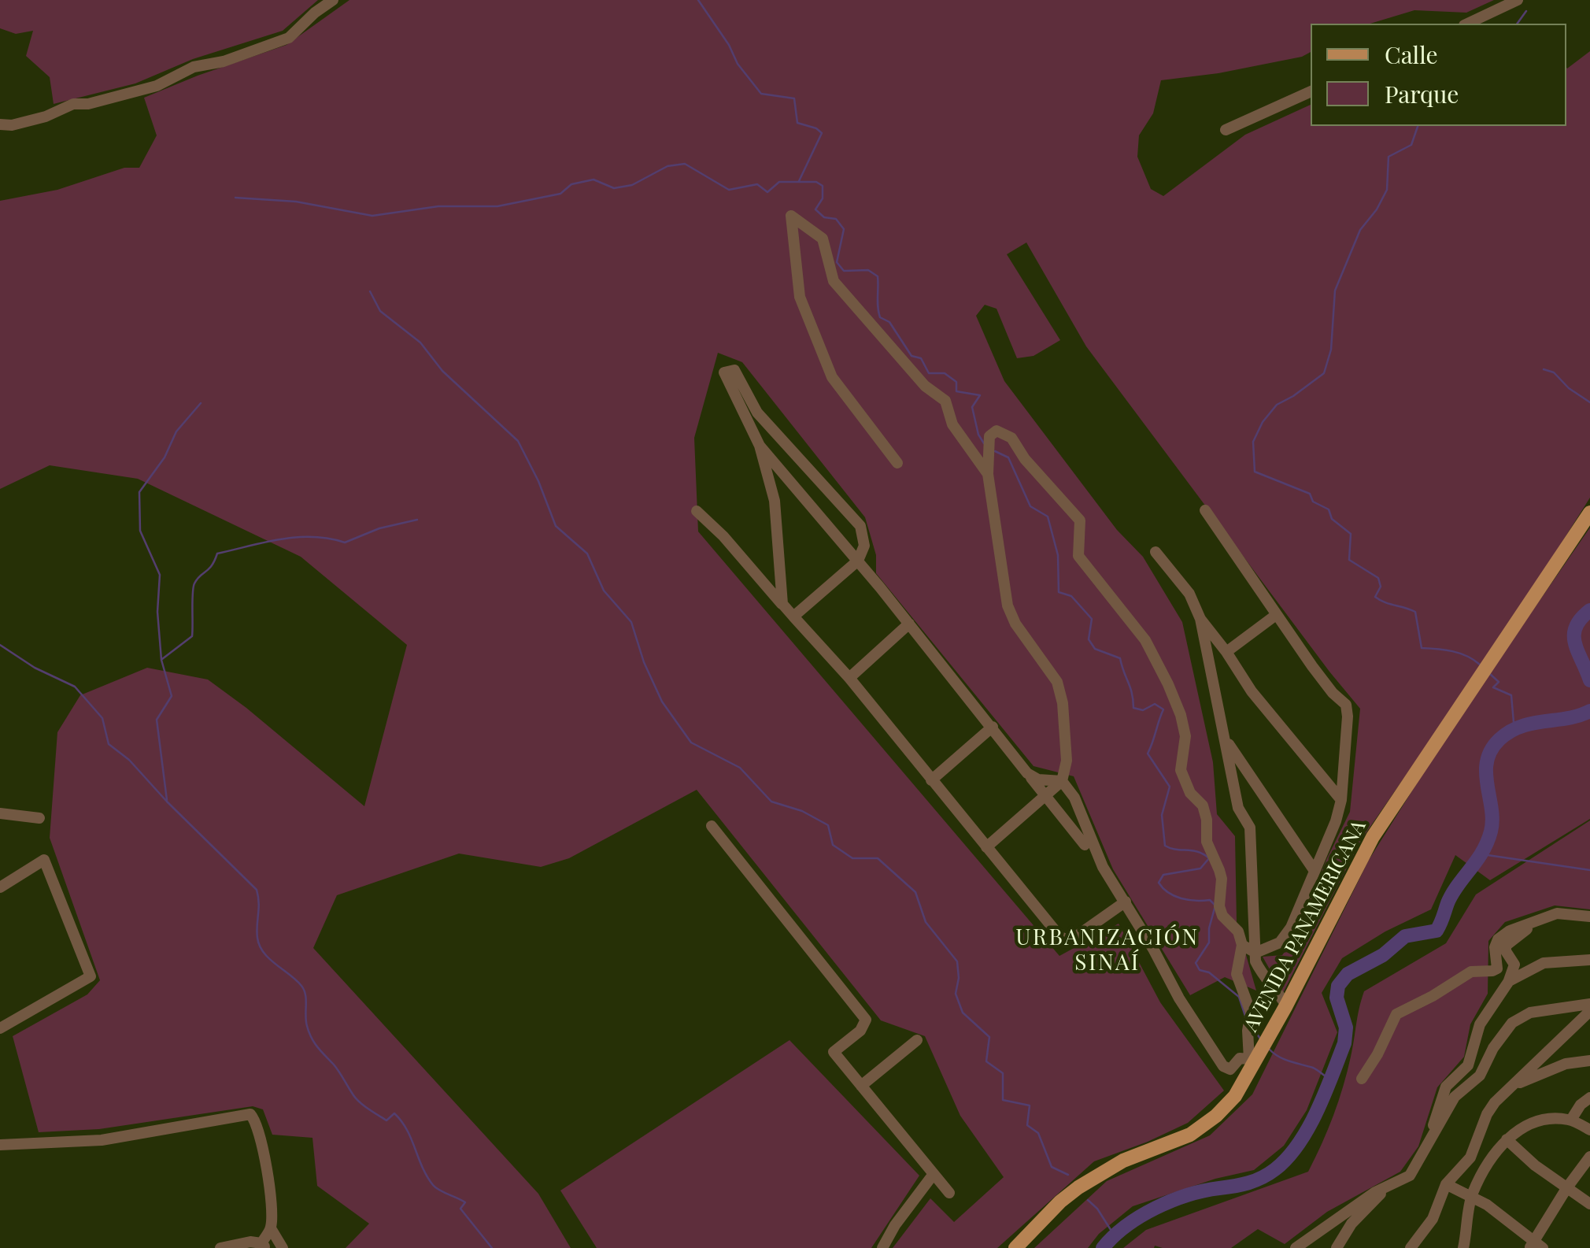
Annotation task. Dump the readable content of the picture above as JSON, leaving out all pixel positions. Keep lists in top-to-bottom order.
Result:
{
  "streets": {
    "main road": ["AVENIDA PANAMERICANA"]
  },
  "districts": ["URBANIZACIÓN SINAÍ"],
  "legend": ["Calle", "Parque"]
}
